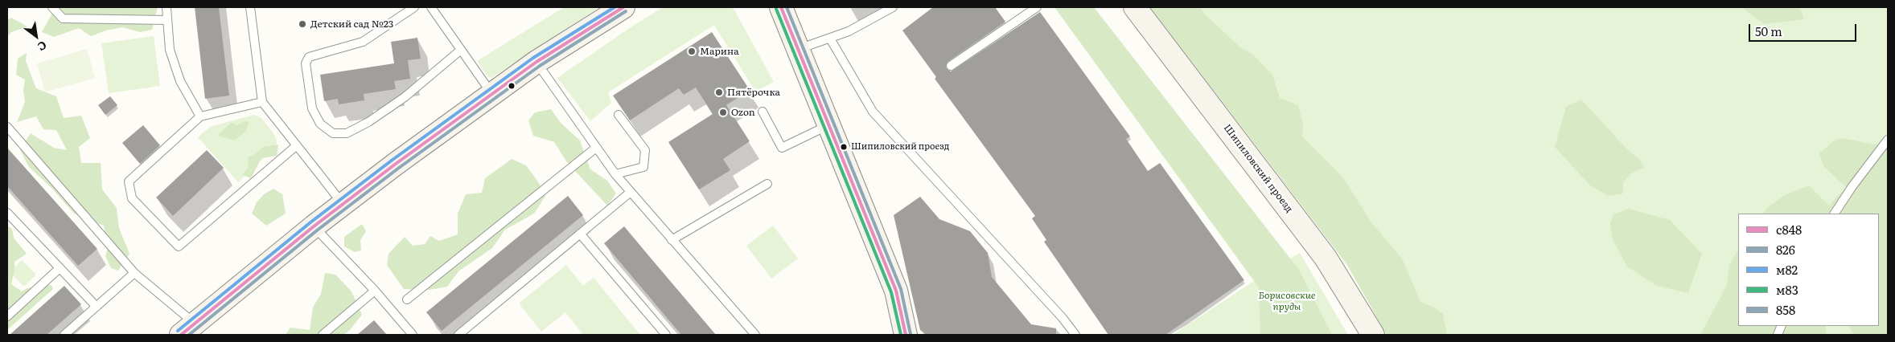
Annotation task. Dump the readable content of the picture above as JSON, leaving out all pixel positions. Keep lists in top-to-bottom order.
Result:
{
  "streets": {
    "main road": ["Шипиловский проезд"]
  },
  "parks": ["Борисовские пруды"],
  "places": [
    "Детский сад №23",
    "Марина",
    "Пятёрочка",
    "Ozon",
    "Шипиловский проезд"
  ],
  "lines": [
    "transit line с848",
    "transit line м82",
    "transit line 858",
    "transit line м83",
    "transit line 826"
  ],
  "legend": [
    "с848",
    "826",
    "м82",
    "м83",
    "858"
  ],
  "scale_bar": "50 m",
  "north": "bottom right"
}
